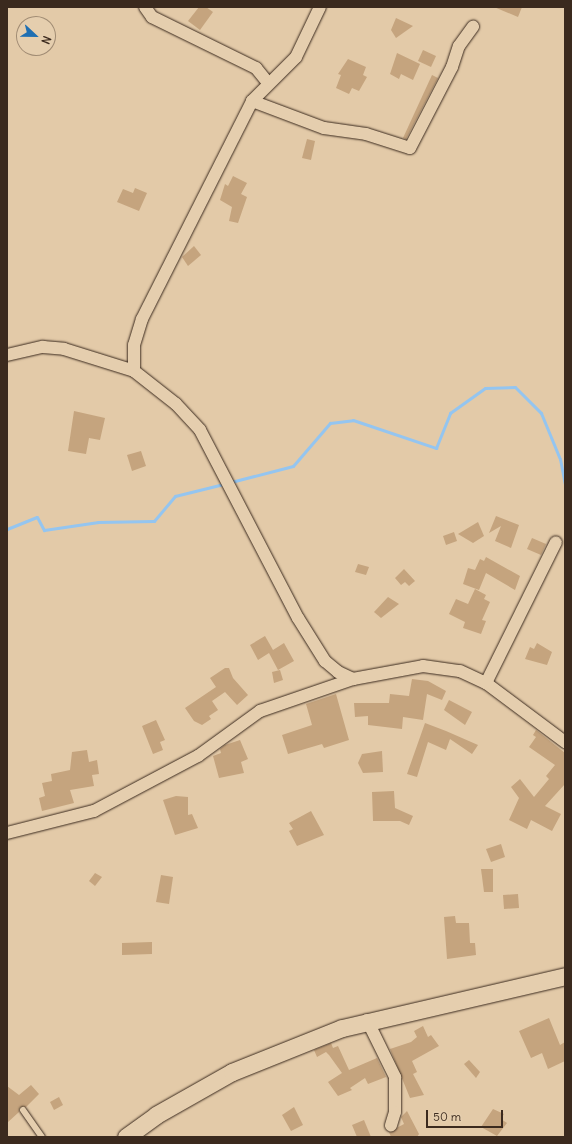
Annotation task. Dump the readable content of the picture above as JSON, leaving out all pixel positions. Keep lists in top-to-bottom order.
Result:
{
  "scale_bar": "50 m",
  "north": "right"
}
